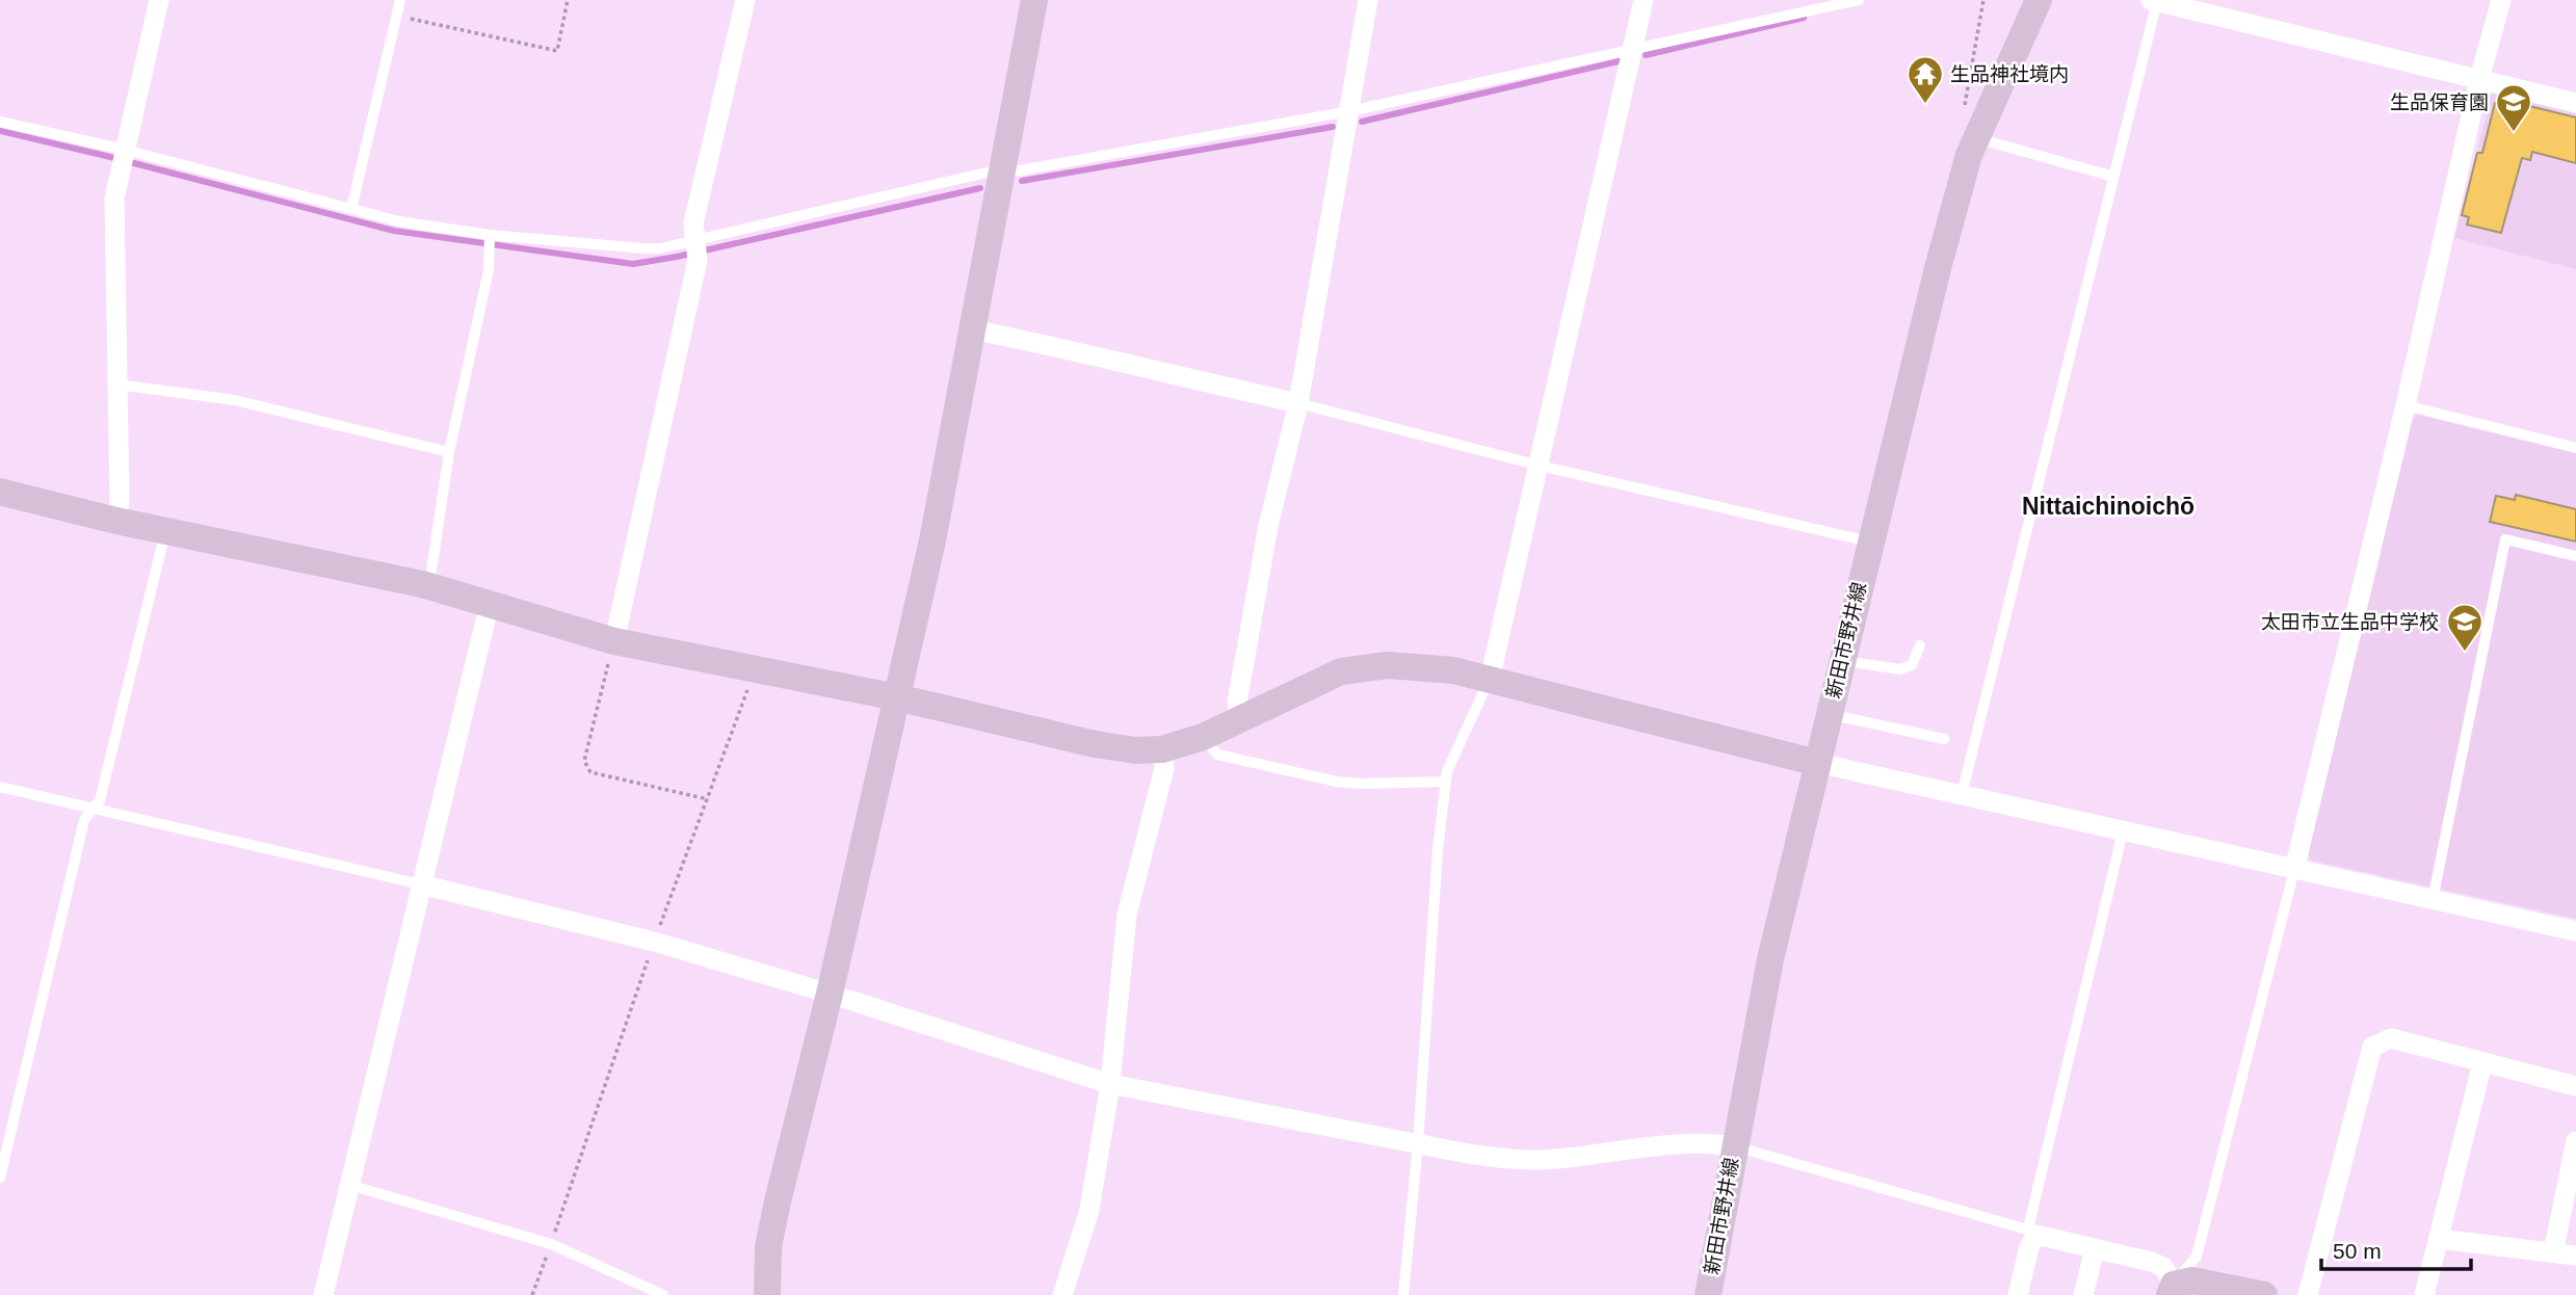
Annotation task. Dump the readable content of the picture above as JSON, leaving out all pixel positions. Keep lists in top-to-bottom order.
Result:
{
  "streets": {
    "street": ["新田市野井線"]
  },
  "districts": ["Nittaichinoichō"],
  "places": {
    "temple": ["生品神社境内"],
    "school or university": ["生品保育園", "太田市立生品中学校"]
  },
  "scale_bar": "50 m"
}
